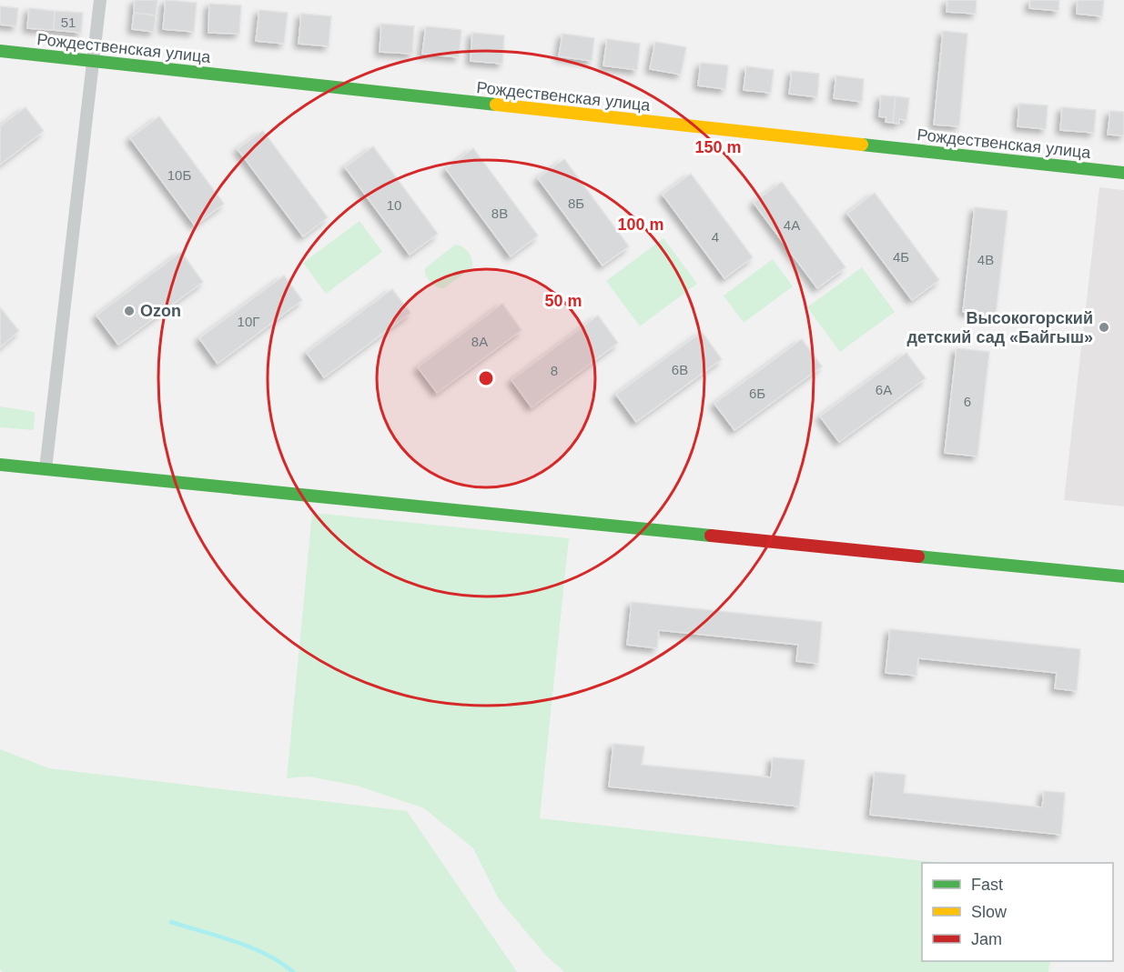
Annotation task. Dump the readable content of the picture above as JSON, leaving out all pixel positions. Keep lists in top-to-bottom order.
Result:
{
  "streets": {
    "street": ["Рождественская улица"]
  },
  "places": ["Ozon", "Высокогорский детский сад «Байгыш»"],
  "house_numbers": [
    "51",
    "10Б",
    "8Б",
    "10",
    "8В",
    "4А",
    "4",
    "4Б",
    "4В",
    "10Г",
    "8А",
    "6В",
    "8",
    "6А",
    "6Б",
    "6"
  ],
  "legend": ["Fast", "Slow", "Jam"],
  "rings": ["150 m", "100 m", "50 m"]
}
